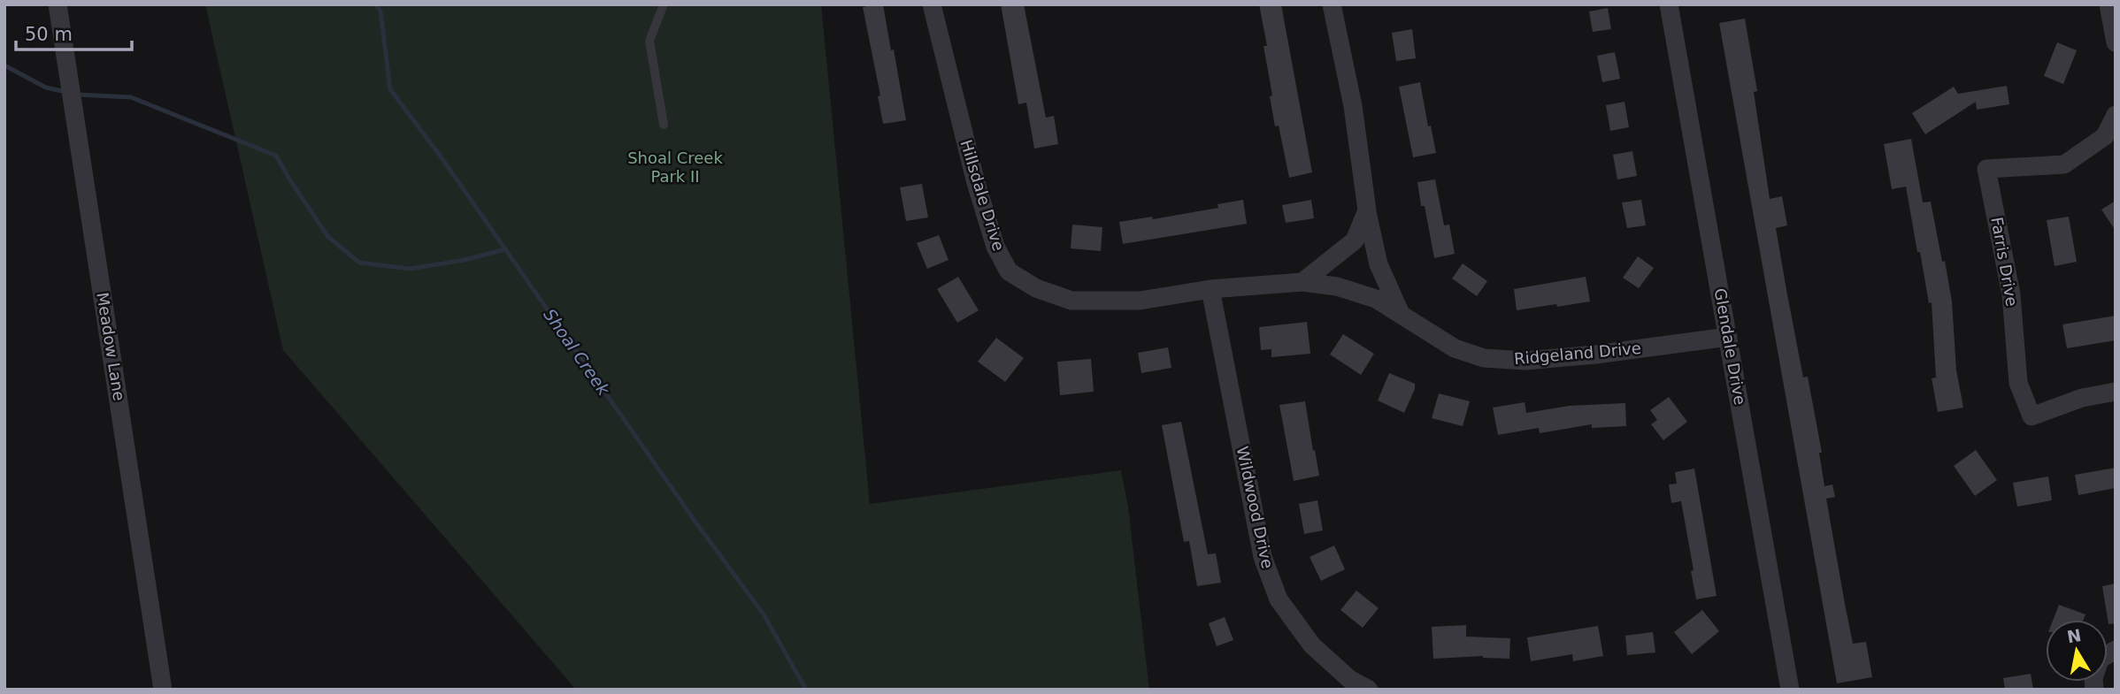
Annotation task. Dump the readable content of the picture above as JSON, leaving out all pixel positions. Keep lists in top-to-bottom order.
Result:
{
  "streets": {
    "street": [
      "Hillsdale Drive",
      "Farris Drive",
      "Meadow Lane",
      "Glendale Drive",
      "Ridgeland Drive",
      "Wildwood Drive"
    ]
  },
  "crossings": [
    ["Hillsdale Drive", "Ridgeland Drive"],
    ["Hillsdale Drive", "Wildwood Drive"],
    ["Glendale Drive", "Ridgeland Drive"]
  ],
  "water": ["Shoal Creek"],
  "parks": ["Shoal Creek Park II"],
  "scale_bar": "50 m",
  "north": "top"
}
